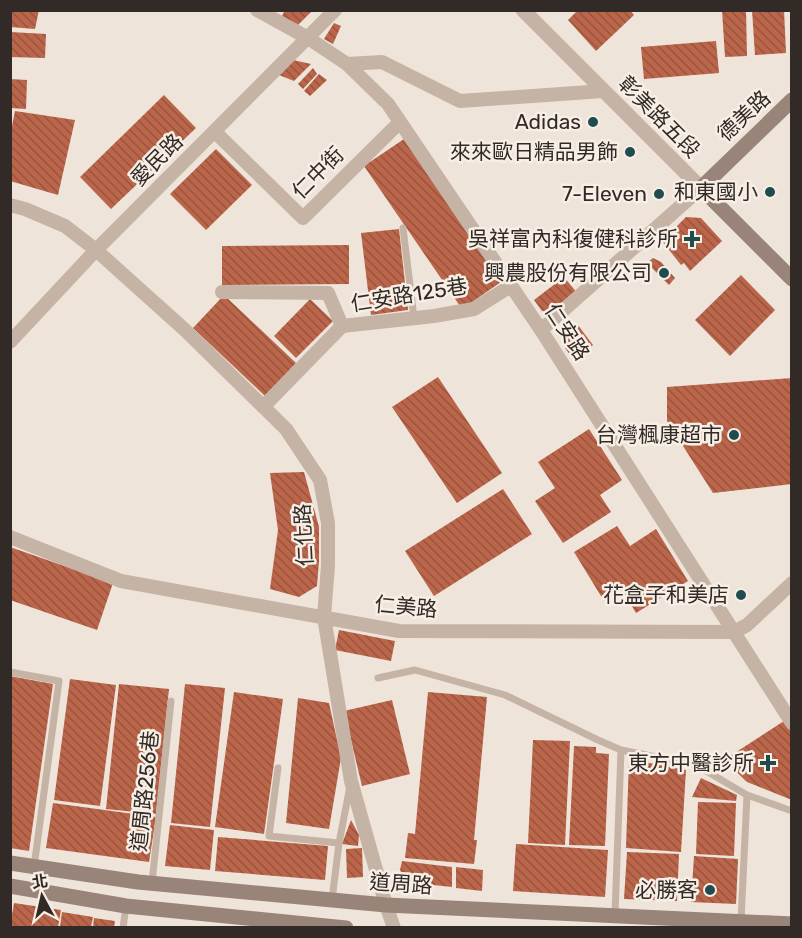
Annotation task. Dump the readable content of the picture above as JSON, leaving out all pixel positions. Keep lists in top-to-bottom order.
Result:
{
  "streets": {
    "main road": ["德美路", "彰美路五段", "道周路"],
    "street": [
      "愛民路",
      "仁中街",
      "仁安路125巷",
      "仁安路",
      "仁化路",
      "仁美路"
    ],
    "lane": ["道周路256巷"]
  },
  "crossings": [
    ["德美路", "彰美路五段"],
    ["愛民路", "仁中街"],
    ["愛民路", "仁安路"],
    ["愛民路", "仁化路"],
    ["仁中街", "仁安路"],
    ["仁安路125巷", "仁安路"],
    ["仁安路", "仁美路"],
    ["仁化路", "仁美路"],
    ["仁化路", "道周路"],
    ["道周路256巷", "道周路"]
  ],
  "places": {
    "other": [
      "Adidas",
      "來來歐日精品男飾",
      "和東國小",
      "7-Eleven",
      "興農股份有限公司",
      "台灣楓康超市",
      "花盒子和美店",
      "必勝客"
    ],
    "health": ["吳祥富內科復健科診所", "東方中醫診所"]
  },
  "north": "top"
}
